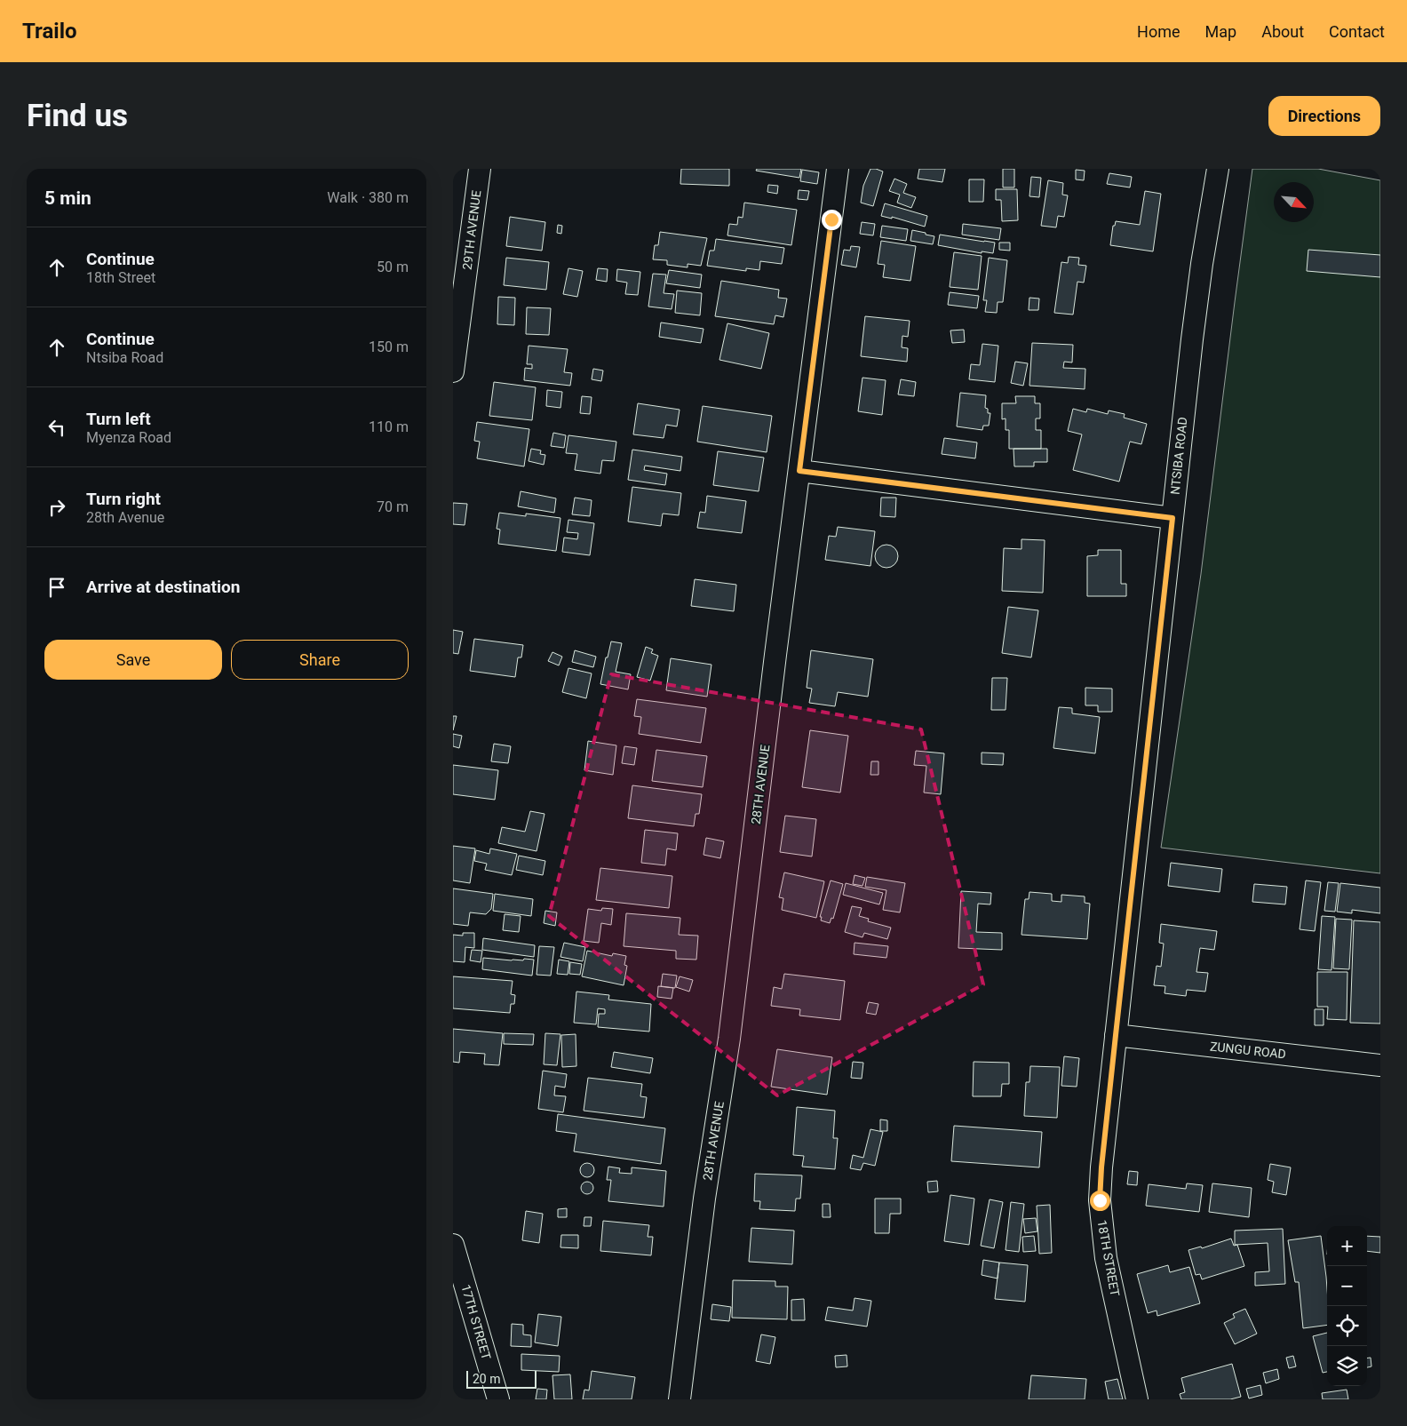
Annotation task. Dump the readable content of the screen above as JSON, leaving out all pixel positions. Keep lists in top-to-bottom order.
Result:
{
  "streets": {
    "street": [
      "29TH AVENUE",
      "NTSIBA ROAD",
      "28TH AVENUE",
      "ZUNGU ROAD",
      "18TH STREET",
      "17TH STREET"
    ]
  },
  "crossings": [
    ["NTSIBA ROAD", "ZUNGU ROAD"],
    ["NTSIBA ROAD", "18TH STREET"],
    ["ZUNGU ROAD", "18TH STREET"]
  ],
  "scale_bar": "20 m",
  "north": "bottom right",
  "page": {
    "header": "Trailo",
    "nav": [
      "Home",
      "Map",
      "About",
      "Contact"
    ],
    "buttons": [
      "Directions",
      ["Save", "Share"]
    ],
    "title": "Find us",
    "heading": ["5 min", "Walk · 380 m"],
    "list": [
      ["Continue", "18th Street", "50 m"],
      ["Continue", "Ntsiba Road", "150 m"],
      ["Turn left", "Myenza Road", "110 m"],
      ["Turn right", "28th Avenue", "70 m"],
      "Arrive at destination"
    ],
    "map_buttons": ["+", "−"],
    "scale": "20 m"
  }
}
